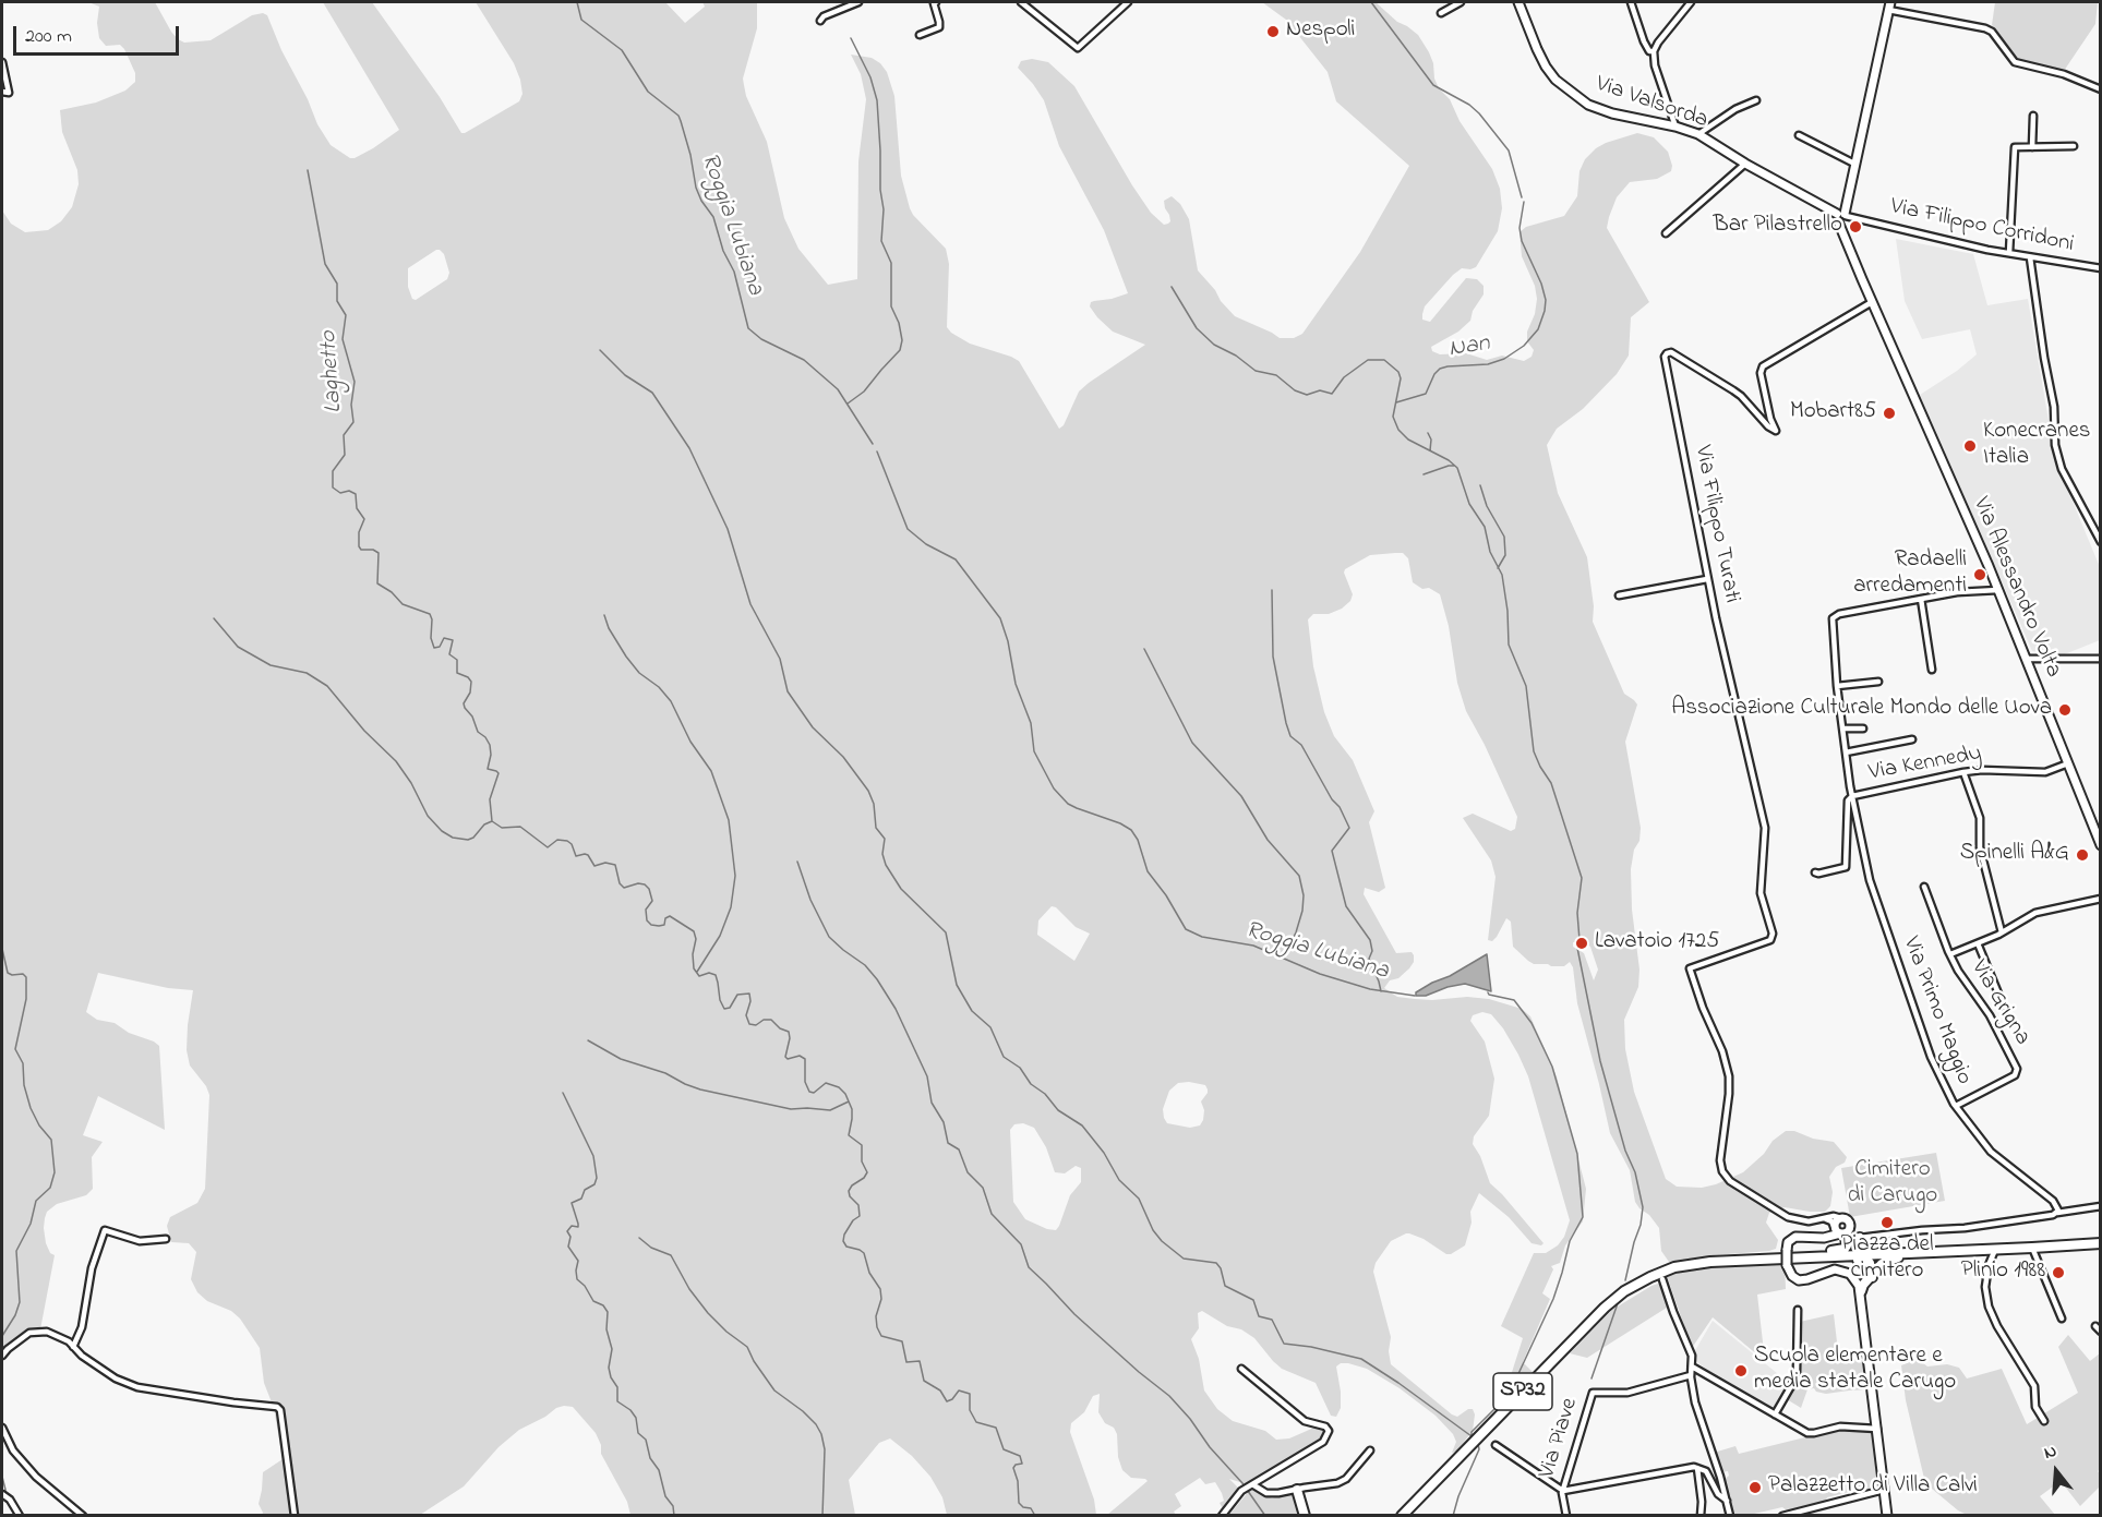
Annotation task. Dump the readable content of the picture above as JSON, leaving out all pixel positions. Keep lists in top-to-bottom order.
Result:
{
  "streets": {
    "main road": ["SP32"],
    "street": [
      "Via Valsorda",
      "Via Filippo Corridoni",
      "Via Filippo Turati",
      "Via Alessandro Volta",
      "Via Kennedy",
      "Via Grigna",
      "Via Primo Maggio",
      "Via Piave"
    ]
  },
  "crossings": [
    ["Via Valsorda", "Via Filippo Corridoni"],
    ["Via Valsorda", "Via Alessandro Volta"],
    ["Via Filippo Corridoni", "Via Alessandro Volta"],
    ["Via Filippo Turati", "Via Alessandro Volta"],
    ["Via Alessandro Volta", "Via Kennedy"],
    ["Via Kennedy", "Via Primo Maggio"],
    ["Via Grigna", "Via Primo Maggio"]
  ],
  "water": ["Roggia Lubiana", "Nan", "Laghetto"],
  "parks": ["Cimitero di Carugo"],
  "places": [
    "Nespoli",
    "Bar Pilastrello",
    "Mobart85",
    "Konecranes Italia",
    "Radaelli arredamenti",
    "Associazione Culturale Mondo delle Uova",
    "Spinelli A&G",
    "Lavatoio 1725",
    "Piazza del cimitero",
    "Plinio 1988",
    "Scuola elementare e media statale Carugo",
    "Palazzetto di Villa Calvi"
  ],
  "scale_bar": "200 m",
  "north": "top"
}
